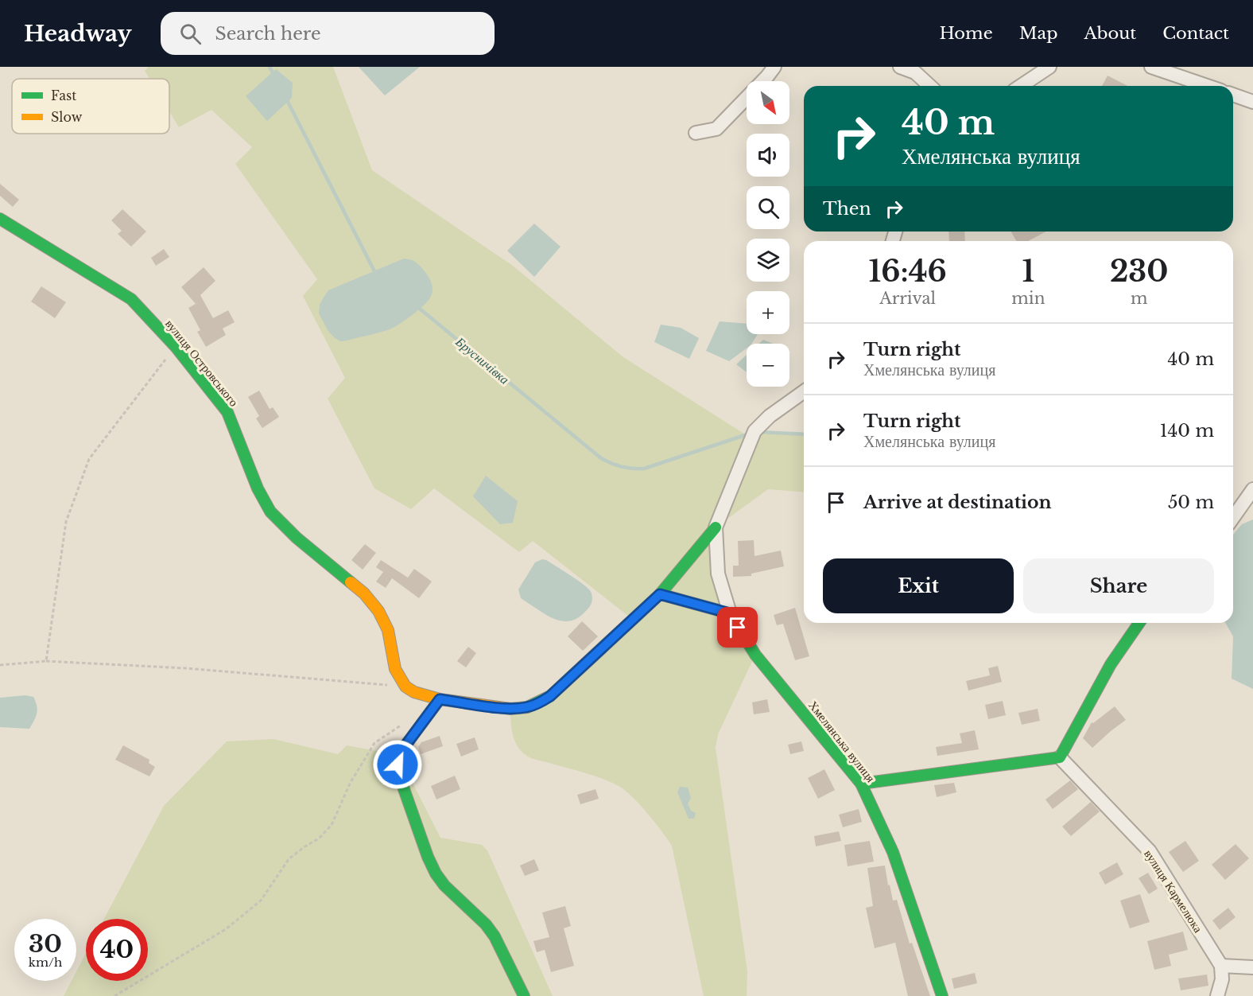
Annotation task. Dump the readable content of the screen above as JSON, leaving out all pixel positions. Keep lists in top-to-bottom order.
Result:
{
  "streets": {
    "street": ["вулиця Островського", "Хмелянська вулиця", "вулиця Кармелюка"]
  },
  "water": ["Брусничівка"],
  "legend": ["Fast", "Slow"],
  "north": "bottom right",
  "page": {
    "header": "Headway",
    "search": "Search here",
    "nav": [
      "Home",
      "Map",
      "About",
      "Contact"
    ],
    "map_buttons": ["+", "−"],
    "turn": ["40 m", "Хмелянська вулиця"],
    "then": "Then",
    "eta": [
      "16:46",
      "Arrival",
      "1",
      "min",
      "230",
      "m"
    ],
    "list": [
      {
        "name": "Turn right",
        "note": "Хмелянська вулиця",
        "value": "40 m"
      },
      {
        "name": "Turn right",
        "note": "Хмелянська вулиця",
        "value": "140 m"
      },
      {
        "name": "Arrive at destination",
        "value": "50 m"
      }
    ],
    "buttons": ["Exit", "Share"],
    "speed": "30 km/h",
    "limit": "40"
  }
}
